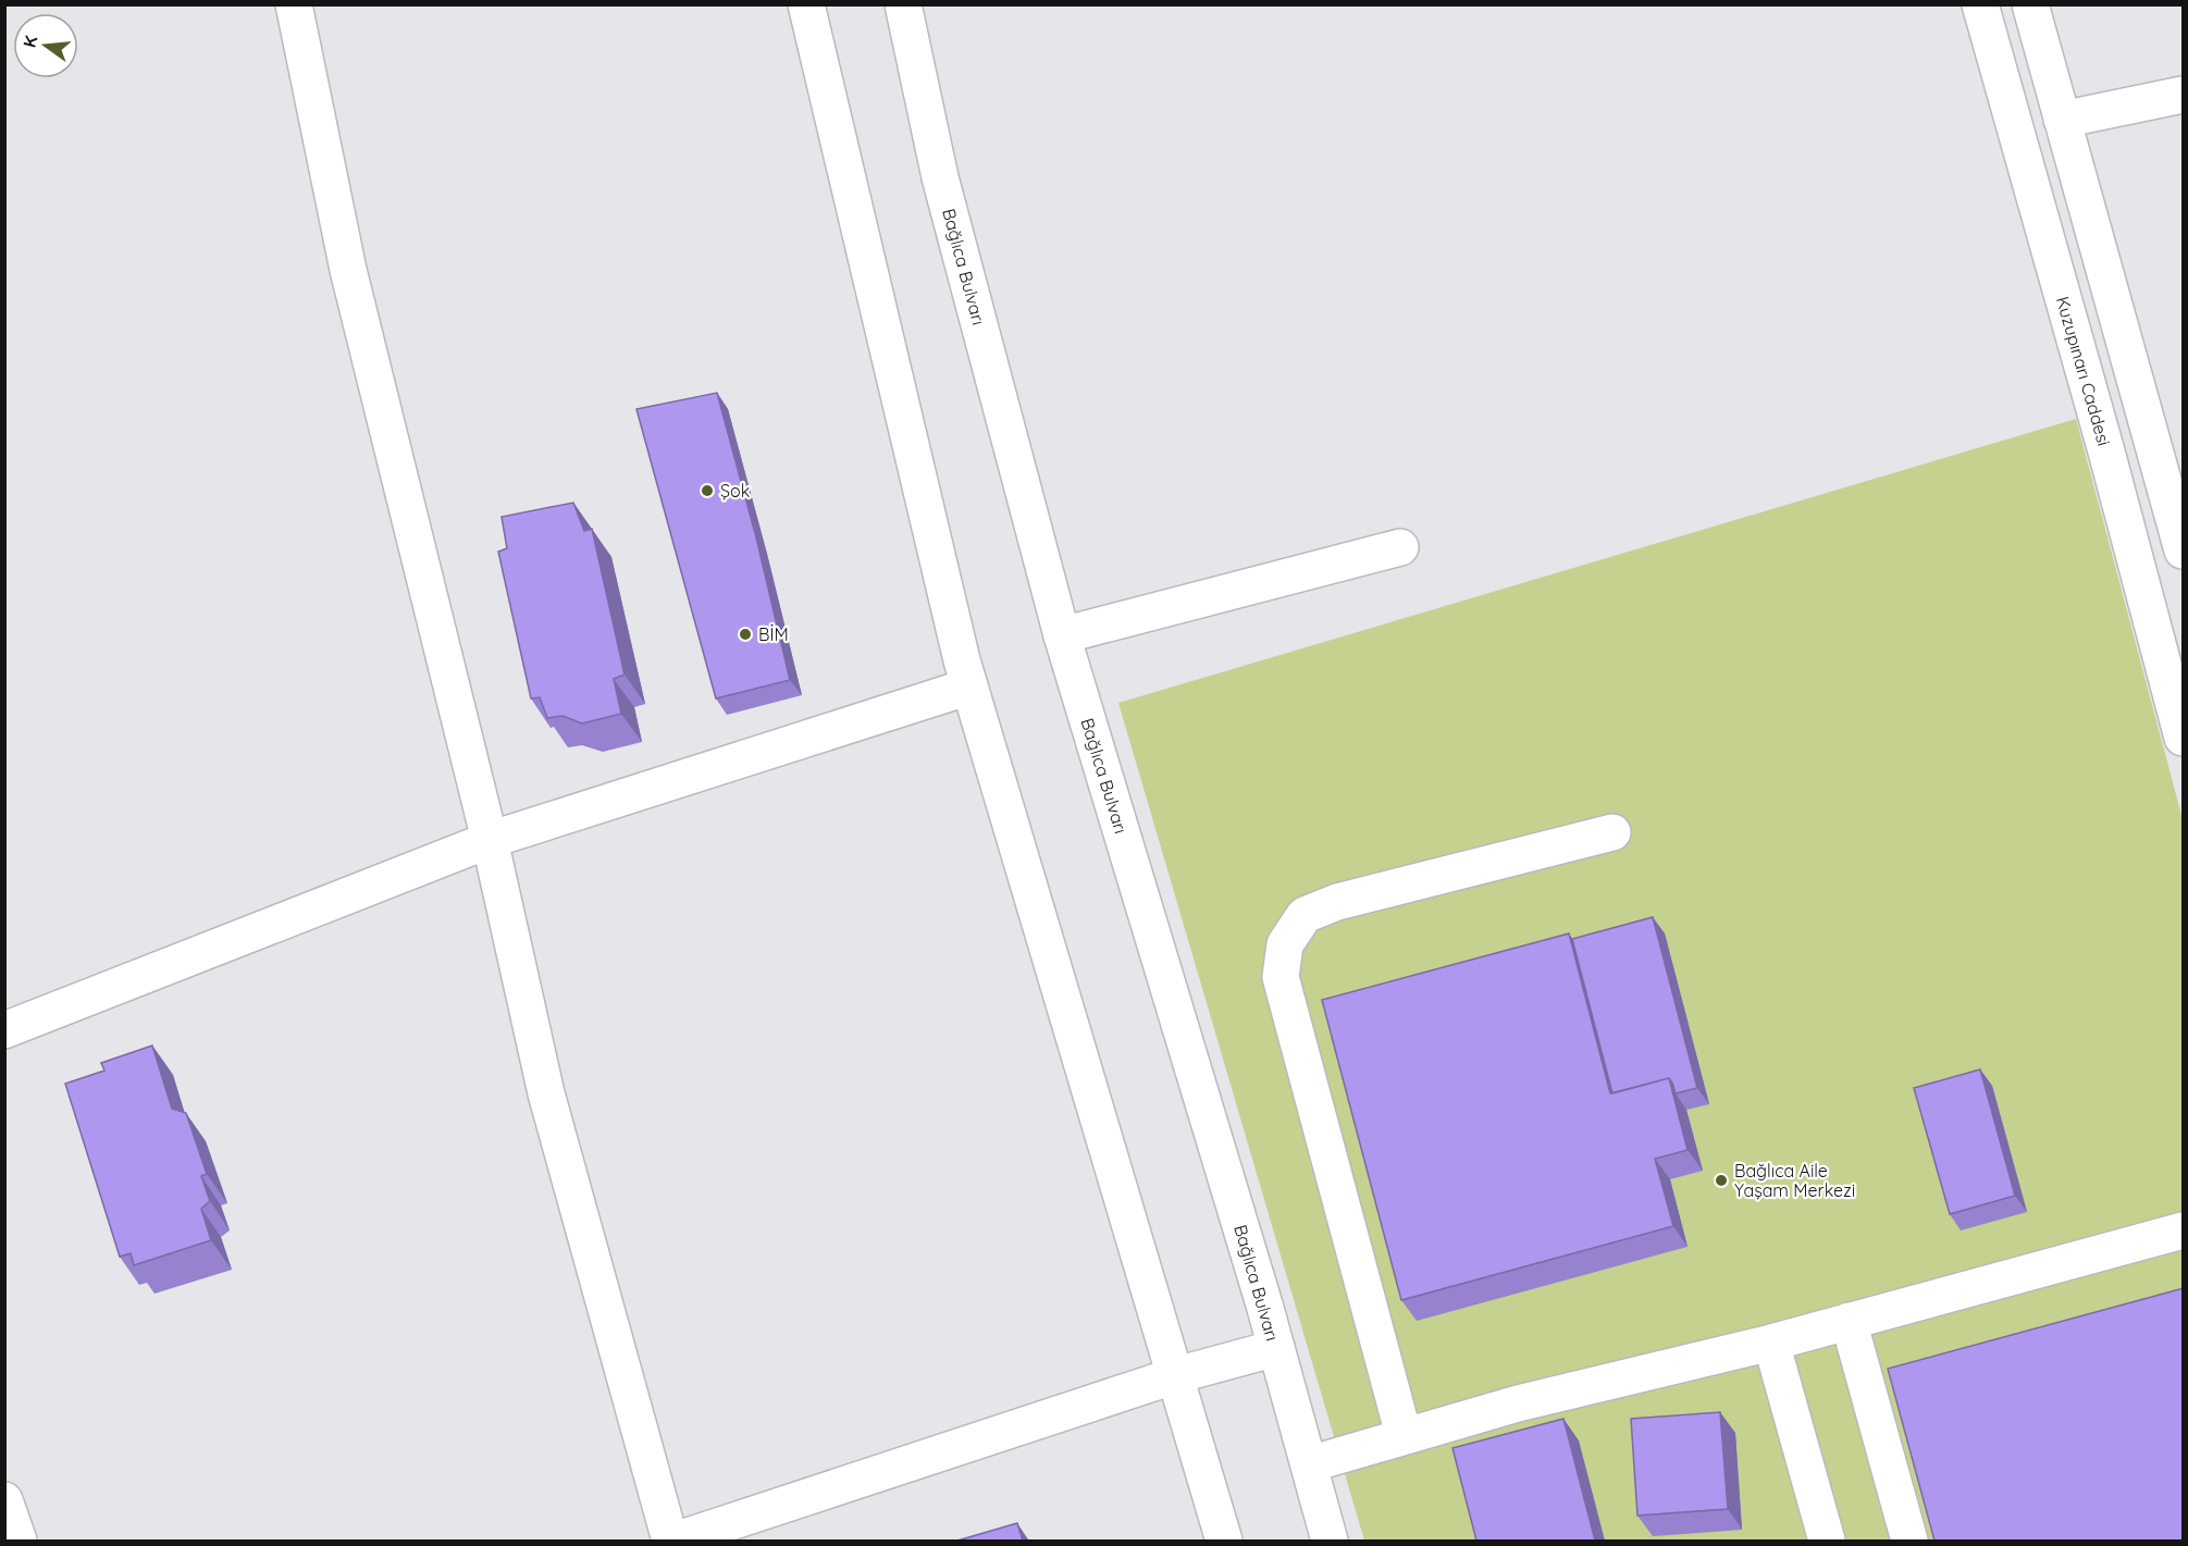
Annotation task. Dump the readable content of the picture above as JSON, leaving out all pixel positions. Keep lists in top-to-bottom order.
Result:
{
  "streets": {
    "street": ["Bağlıca Bulvarı", "Kuzupınarı Caddesi"]
  },
  "places": ["Şok", "BİM", "Bağlıca Aile Yaşam Merkezi"],
  "north": "left"
}
